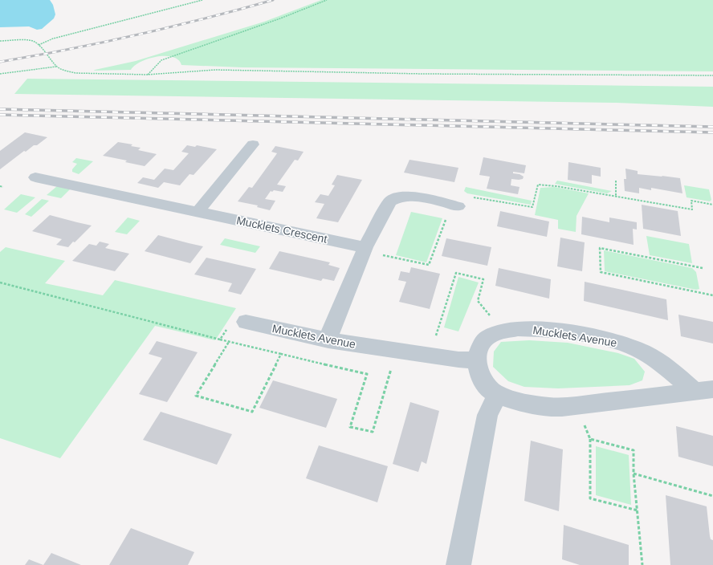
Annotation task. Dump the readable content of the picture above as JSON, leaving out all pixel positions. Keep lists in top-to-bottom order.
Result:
{
  "streets": {
    "street": ["Mucklets Crescent", "Mucklets Avenue"]
  }
}
